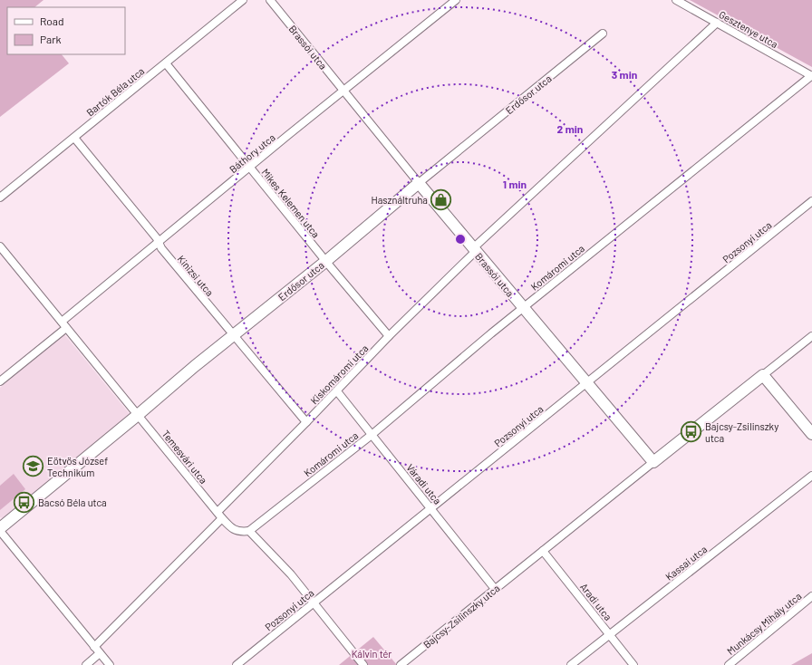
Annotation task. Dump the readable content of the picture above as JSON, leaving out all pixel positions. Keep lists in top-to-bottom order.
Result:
{
  "streets": {
    "street": [
      "Gesztenye utca",
      "Brassói utca",
      "Bartók Béla utca",
      "Erdősor utca",
      "Báthory utca",
      "Mikes Kelemen utca",
      "Pozsonyi utca",
      "Komáromi utca",
      "Kinizsi utca",
      "Kiskomáromi utca",
      "Temesvári utca",
      "Váradi utca",
      "Kassai utca",
      "Aradi utca",
      "Bajcsy-Zsilinszky utca",
      "Munkácsy Mihály utca"
    ]
  },
  "crossings": [
    ["Gesztenye utca", "Komáromi utca"],
    ["Gesztenye utca", "Kiskomáromi utca"],
    ["Brassói utca", "Erdősor utca"],
    ["Brassói utca", "Báthory utca"],
    ["Brassói utca", "Pozsonyi utca"],
    ["Brassói utca", "Komáromi utca"],
    ["Brassói utca", "Kiskomáromi utca"],
    ["Brassói utca", "Bajcsy-Zsilinszky utca"],
    ["Bartók Béla utca", "Mikes Kelemen utca"],
    ["Bartók Béla utca", "Kinizsi utca"],
    ["Erdősor utca", "Mikes Kelemen utca"],
    ["Erdősor utca", "Kinizsi utca"],
    ["Erdősor utca", "Temesvári utca"],
    ["Báthory utca", "Mikes Kelemen utca"],
    ["Báthory utca", "Kinizsi utca"],
    ["Báthory utca", "Temesvári utca"],
    ["Mikes Kelemen utca", "Kiskomáromi utca"],
    ["Pozsonyi utca", "Váradi utca"],
    ["Komáromi utca", "Temesvári utca"],
    ["Komáromi utca", "Váradi utca"],
    ["Kinizsi utca", "Kiskomáromi utca"],
    ["Kiskomáromi utca", "Temesvári utca"],
    ["Kiskomáromi utca", "Váradi utca"],
    ["Váradi utca", "Bajcsy-Zsilinszky utca"],
    ["Kassai utca", "Aradi utca"],
    ["Aradi utca", "Bajcsy-Zsilinszky utca"]
  ],
  "parks": ["Kálvin tér"],
  "places": {
    "shop": ["Használtruha"],
    "bus stop": ["Bajcsy-Zsilinszky utca", "Bacsó Béla utca"],
    "school or university": ["Eötvös József Technikum"]
  },
  "legend": ["Road", "Park"],
  "rings": ["3 min", "2 min", "1 min"]
}
